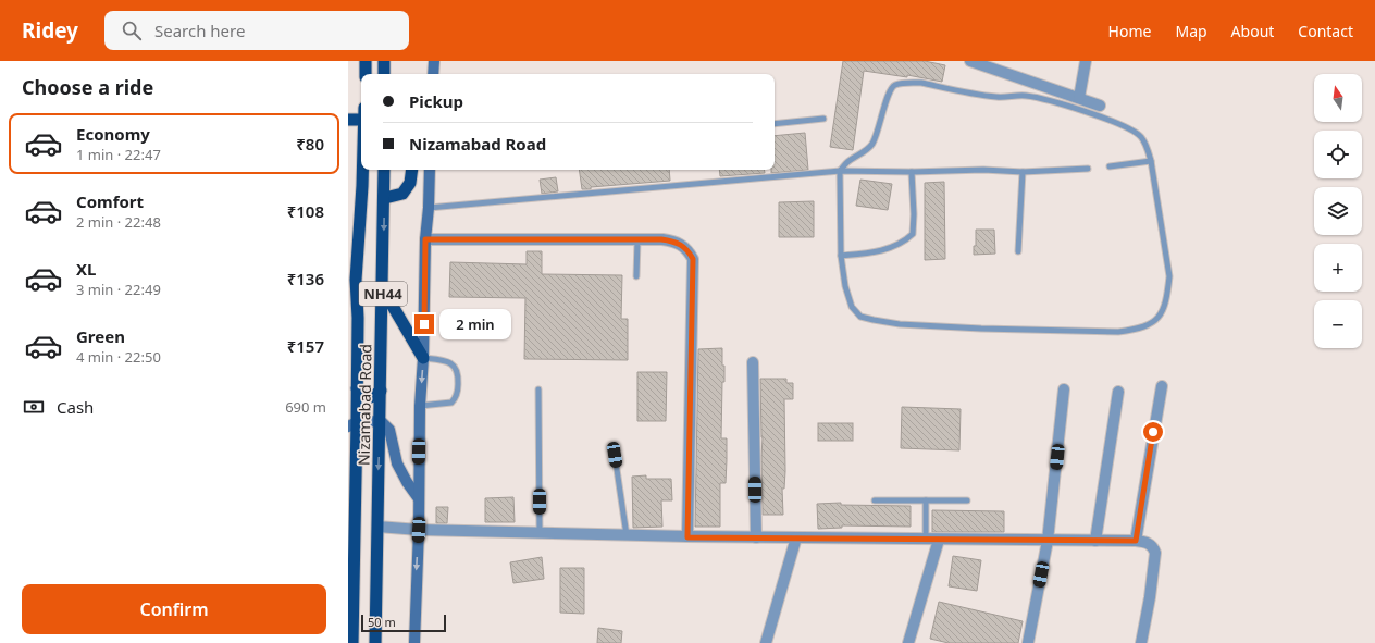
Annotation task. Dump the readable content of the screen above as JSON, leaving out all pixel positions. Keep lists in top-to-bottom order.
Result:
{
  "streets": {
    "highway": ["NH44", "Nizamabad Road"]
  },
  "scale_bar": "50 m",
  "north": "top",
  "page": {
    "header": "Ridey",
    "search": "Search here",
    "nav": [
      "Home",
      "Map",
      "About",
      "Contact"
    ],
    "heading": "Choose a ride",
    "map_buttons": ["+", "−"],
    "banner": ["Pickup", "Nizamabad Road"],
    "list": [
      {
        "name": "Economy",
        "note": "1 min · 22:47",
        "value": "₹80"
      },
      {
        "name": "Comfort",
        "note": "2 min · 22:48",
        "value": "₹108"
      },
      {
        "name": "XL",
        "note": "3 min · 22:49",
        "value": "₹136"
      },
      {
        "name": "Green",
        "note": "4 min · 22:50",
        "value": "₹157"
      }
    ],
    "bubble": "2 min",
    "pay": ["Cash", "690 m"],
    "buttons": "Confirm",
    "scale": "50 m"
  }
}
